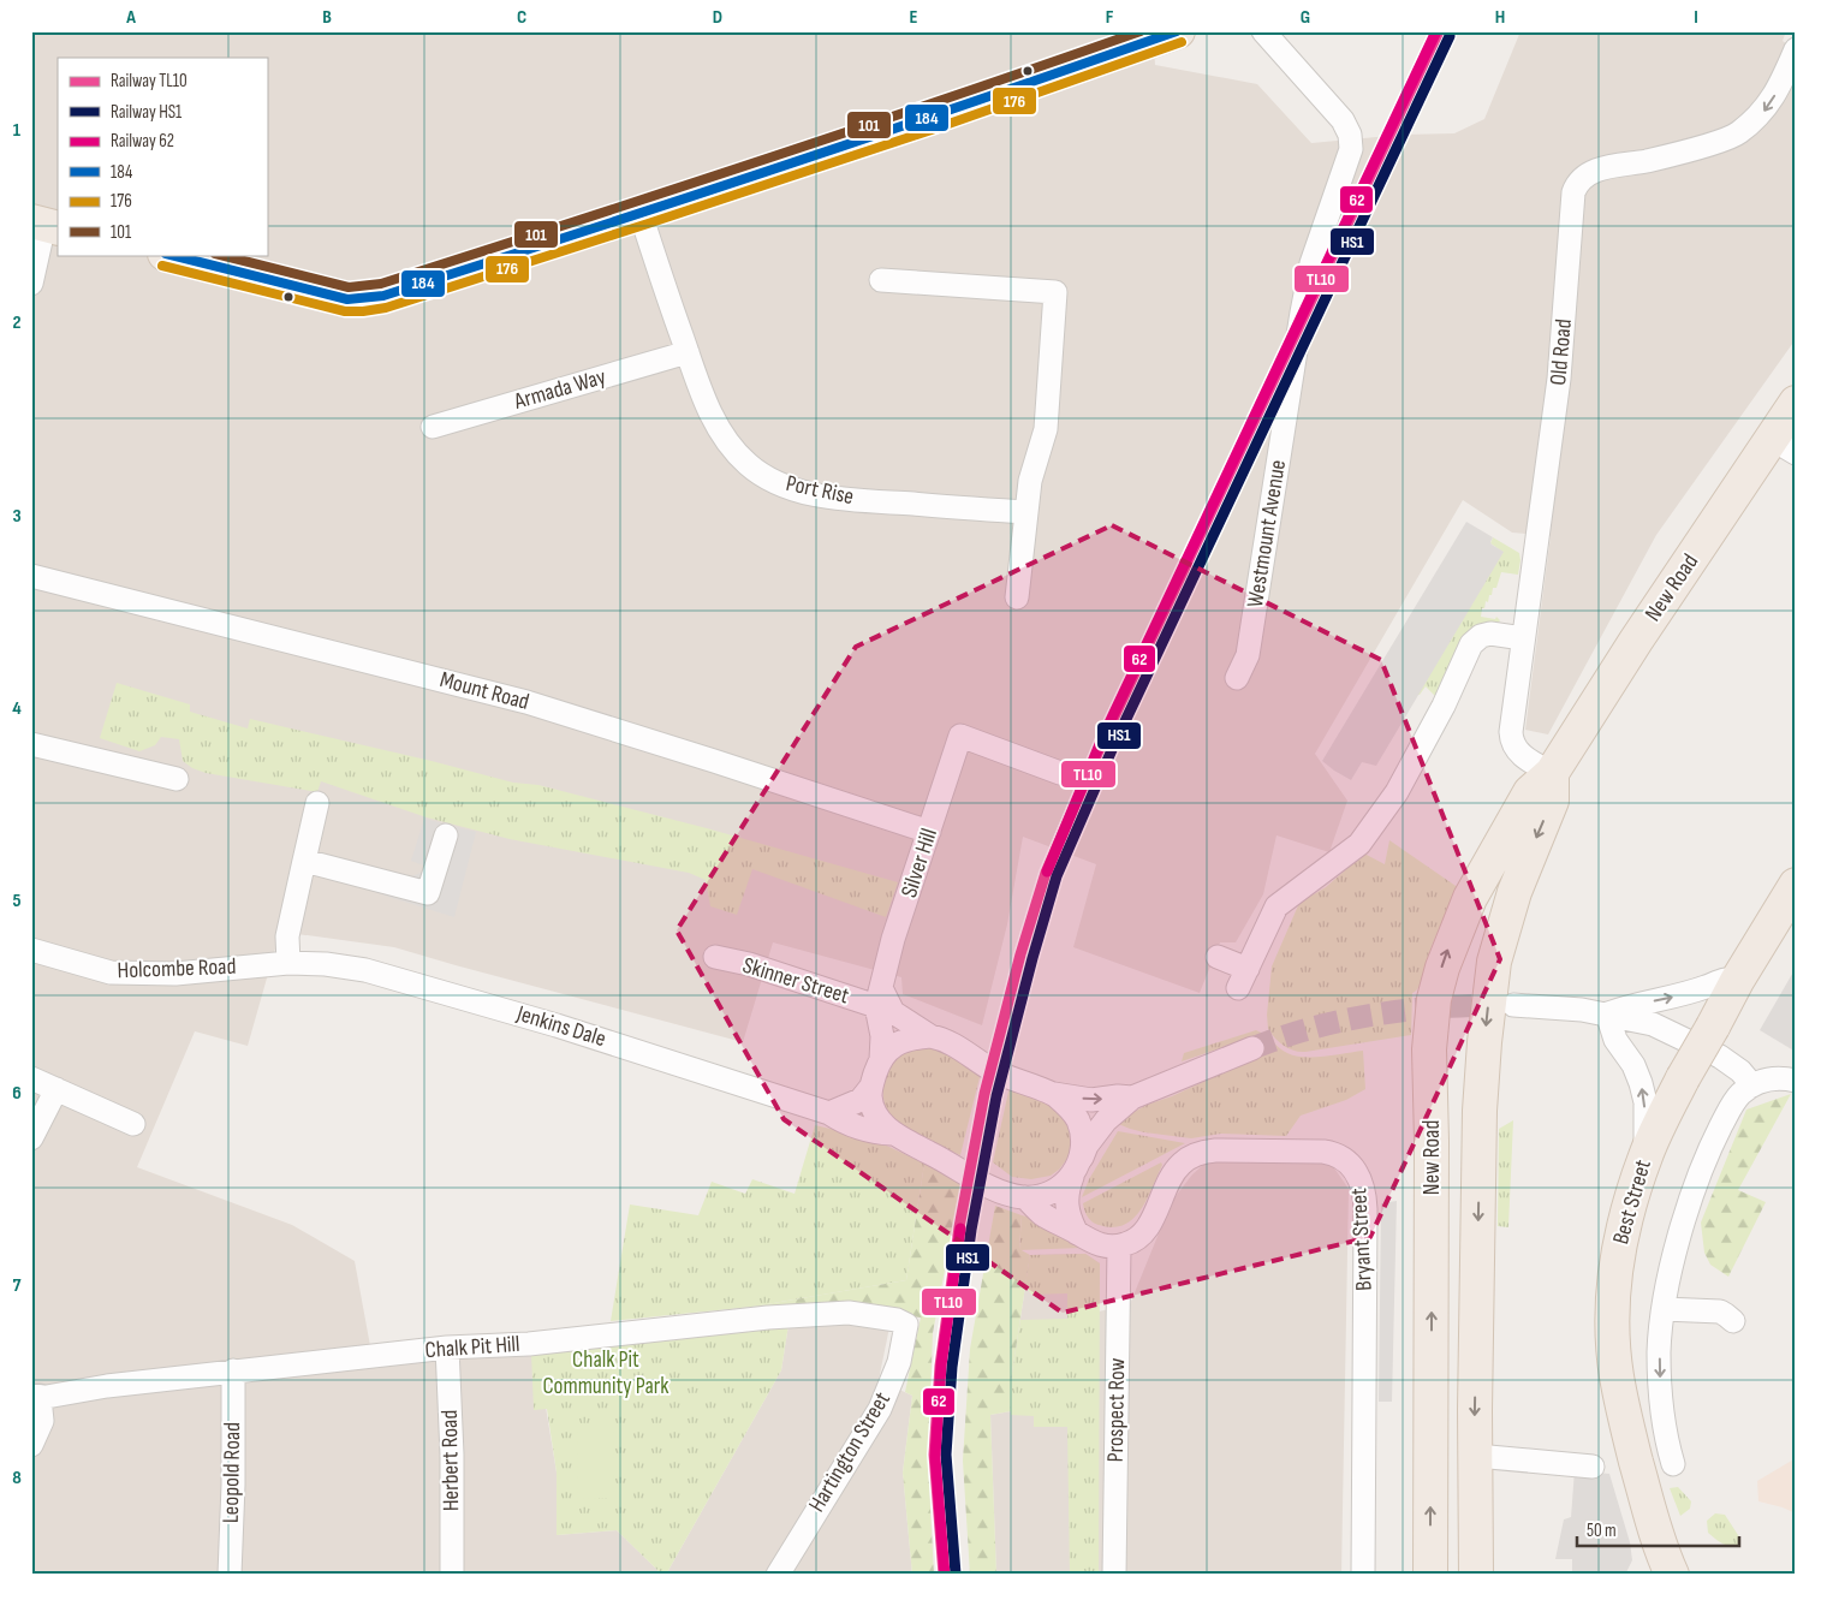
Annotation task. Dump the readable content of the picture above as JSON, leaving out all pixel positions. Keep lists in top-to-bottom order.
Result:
{
  "streets": {
    "main road": ["New Road", "Best Street"],
    "street": [
      "Old Road",
      "Armada Way",
      "Port Rise",
      "Westmount Avenue",
      "Mount Road",
      "Silver Hill",
      "Holcombe Road",
      "Skinner Street",
      "Jenkins Dale",
      "Bryant Street",
      "Chalk Pit Hill",
      "Prospect Row",
      "Hartington Street",
      "Herbert Road",
      "Leopold Road"
    ]
  },
  "crossings": [
    ["Old Road", "New Road"],
    ["Armada Way", "Port Rise"],
    ["Mount Road", "Silver Hill"],
    ["Silver Hill", "Skinner Street"],
    ["Holcombe Road", "Jenkins Dale"],
    ["Bryant Street", "Prospect Row"],
    ["Chalk Pit Hill", "Hartington Street"],
    ["Chalk Pit Hill", "Herbert Road"],
    ["Chalk Pit Hill", "Leopold Road"]
  ],
  "one_way": ["Old Road"],
  "parks": ["Chalk Pit Community Park"],
  "lines": [
    "rail line TL10",
    "rail line 62",
    "transit line 184",
    "transit line 101",
    "rail line HS1",
    "transit line 176"
  ],
  "legend": [
    "Railway TL10",
    "Railway HS1",
    "Railway 62",
    "184",
    "176",
    "101"
  ],
  "scale_bar": "50 m",
  "grid": {
    "columns": [
      "A",
      "B",
      "C",
      "D",
      "E",
      "F",
      "G",
      "H",
      "I"
    ],
    "rows": [
      "1",
      "2",
      "3",
      "4",
      "5",
      "6",
      "7",
      "8"
    ]
  }
}
